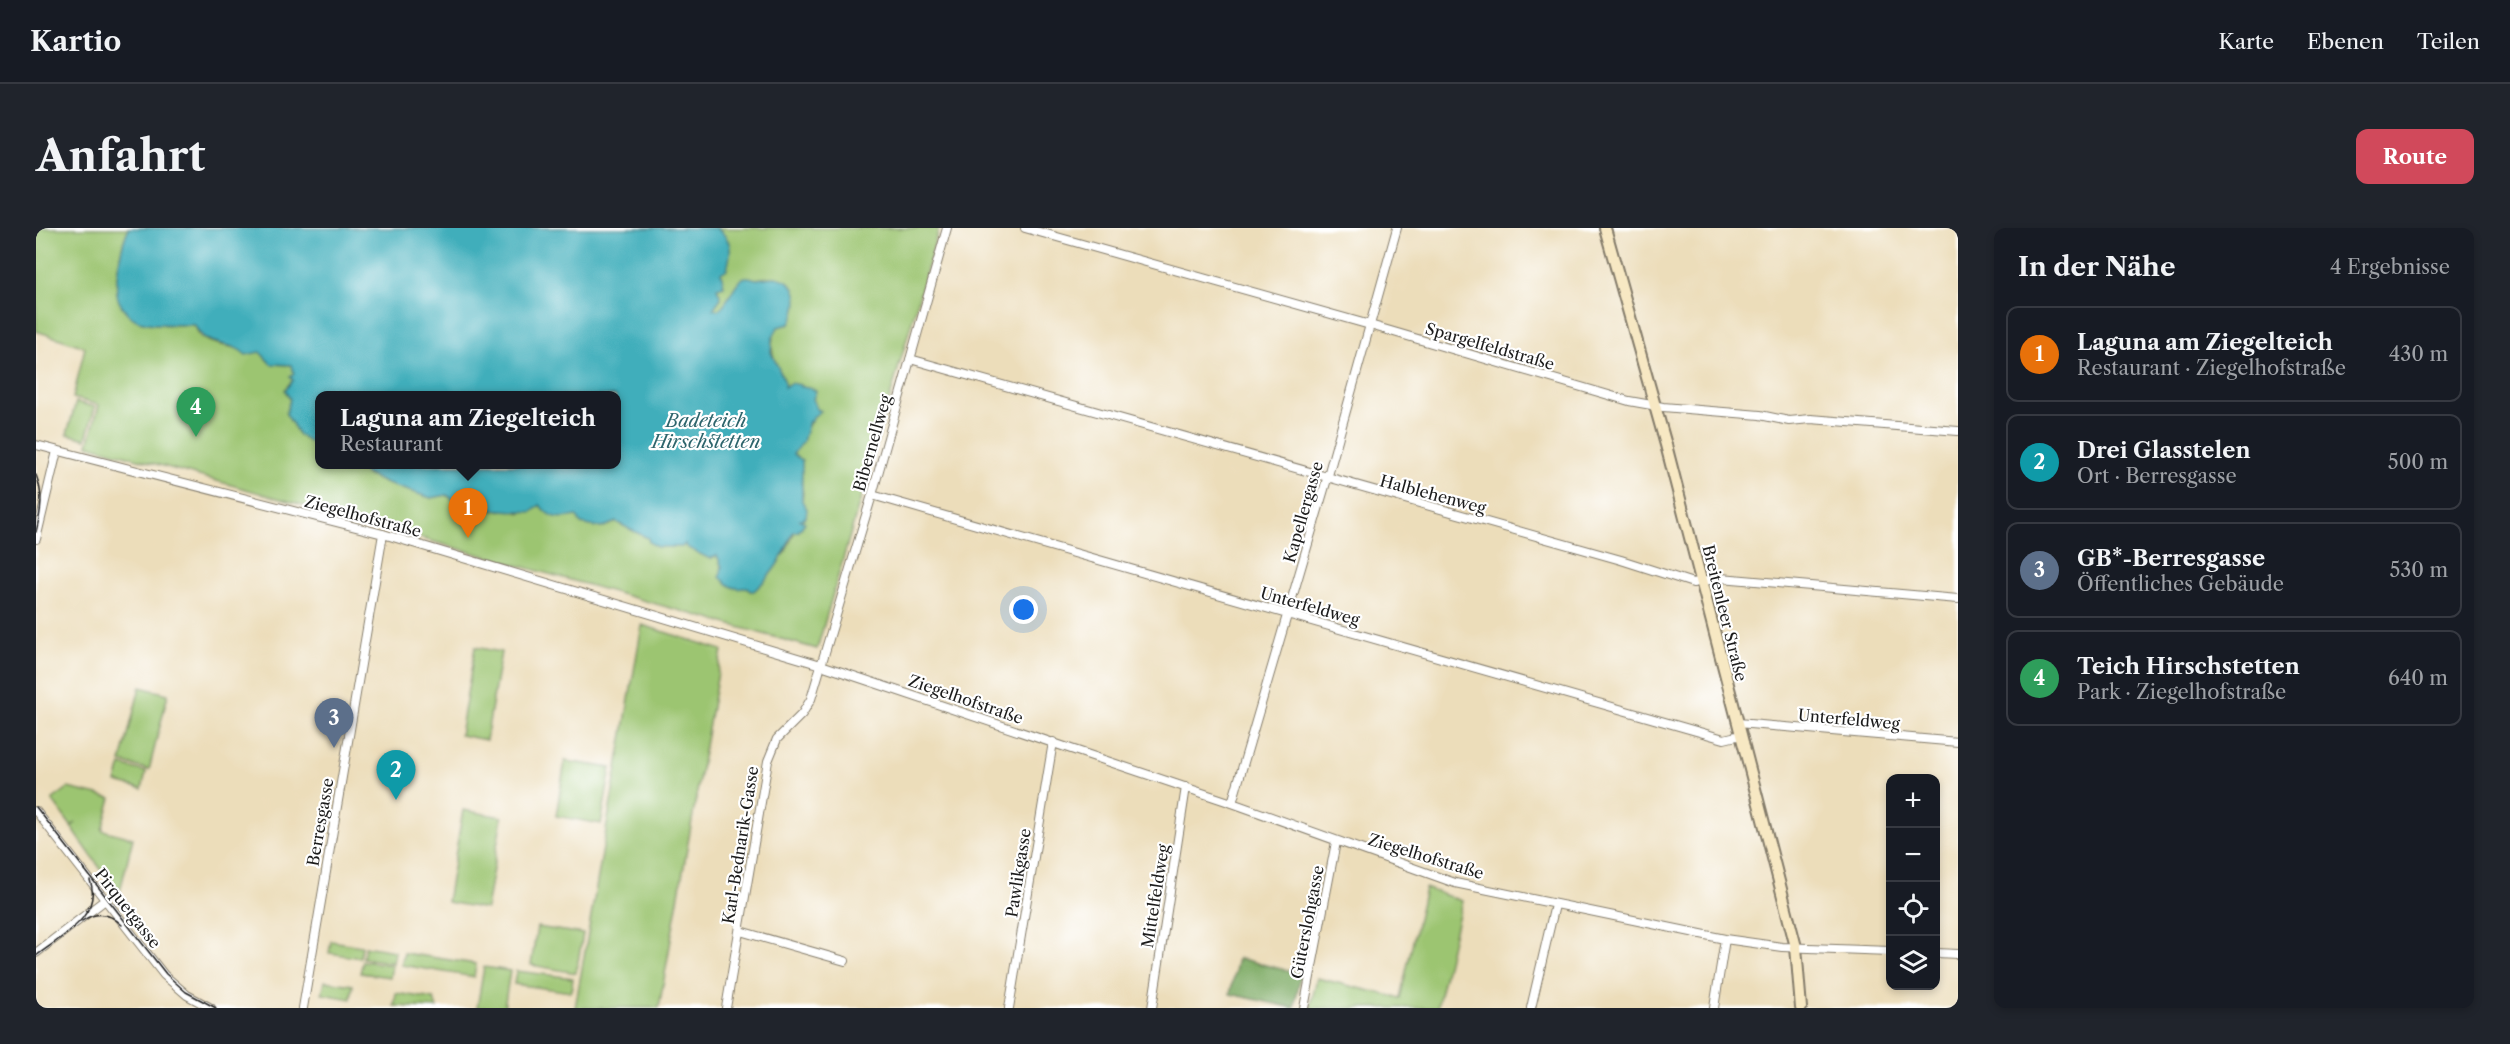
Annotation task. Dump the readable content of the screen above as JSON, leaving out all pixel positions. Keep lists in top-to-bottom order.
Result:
{
  "streets": {
    "main road": ["Breitenleer Straße"],
    "street": [
      "Spargelfeldstraße",
      "Bibernellweg",
      "Halblehenweg",
      "Kapellergasse",
      "Ziegelhofstraße",
      "Unterfeldweg",
      "Berresgasse",
      "Karl-Bednarik-Gasse",
      "Pawlikgasse",
      "Mittelfeldweg",
      "Pirquetgasse",
      "Güterslohgasse"
    ]
  },
  "crossings": [
    ["Spargelfeldstraße", "Kapellergasse"],
    ["Spargelfeldstraße", "Breitenleer Straße"],
    ["Bibernellweg", "Halblehenweg"],
    ["Bibernellweg", "Ziegelhofstraße"],
    ["Bibernellweg", "Unterfeldweg"],
    ["Bibernellweg", "Karl-Bednarik-Gasse"],
    ["Halblehenweg", "Kapellergasse"],
    ["Halblehenweg", "Breitenleer Straße"],
    ["Kapellergasse", "Ziegelhofstraße"],
    ["Kapellergasse", "Unterfeldweg"],
    ["Ziegelhofstraße", "Breitenleer Straße"],
    ["Ziegelhofstraße", "Berresgasse"],
    ["Ziegelhofstraße", "Karl-Bednarik-Gasse"],
    ["Ziegelhofstraße", "Pawlikgasse"],
    ["Ziegelhofstraße", "Mittelfeldweg"],
    ["Ziegelhofstraße", "Güterslohgasse"],
    ["Unterfeldweg", "Breitenleer Straße"]
  ],
  "water": ["Badeteich Hirschstetten"],
  "page": {
    "header": "Kartio",
    "nav": ["Karte", "Ebenen", "Teilen"],
    "buttons": "Route",
    "title": "Anfahrt",
    "heading": ["In der Nähe", "4 Ergebnisse"],
    "list": [
      {
        "mark": "1",
        "name": "Laguna am Ziegelteich",
        "note": "Restaurant · Ziegelhofstraße",
        "value": "430 m"
      },
      {
        "mark": "2",
        "name": "Drei Glasstelen",
        "note": "Ort · Berresgasse",
        "value": "500 m"
      },
      {
        "mark": "3",
        "name": "GB*-Berresgasse",
        "note": "Öffentliches Gebäude",
        "value": "530 m"
      },
      {
        "mark": "4",
        "name": "Teich Hirschstetten",
        "note": "Park · Ziegelhofstraße",
        "value": "640 m"
      }
    ],
    "pins": [
      "4",
      "1",
      "3",
      "2"
    ],
    "popup": ["Laguna am Ziegelteich", "Restaurant"],
    "map_buttons": ["+", "−"]
  }
}
